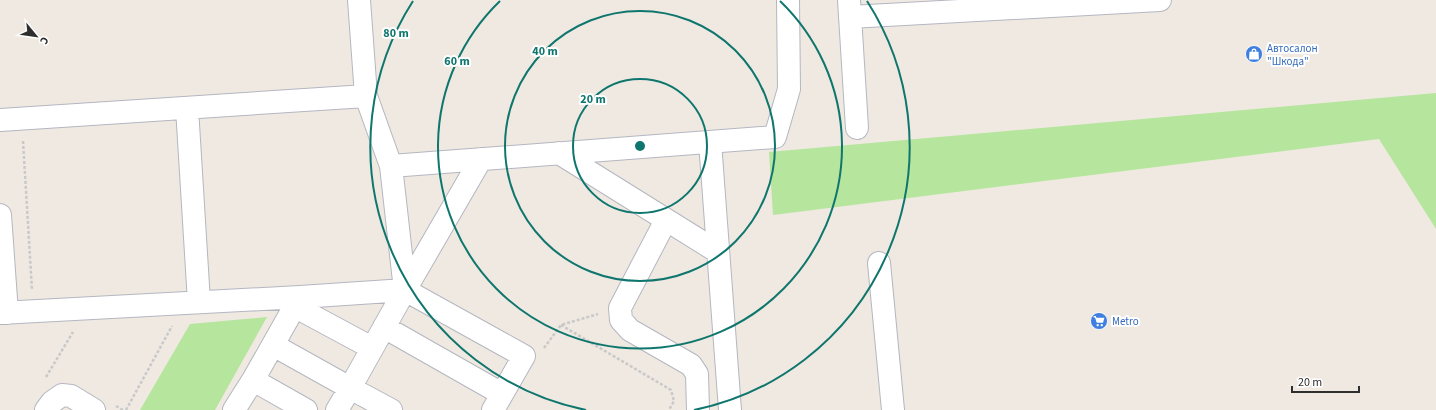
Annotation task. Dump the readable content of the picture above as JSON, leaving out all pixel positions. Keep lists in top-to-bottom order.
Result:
{
  "places": {
    "shop": ["Автосалон \"Шкода\""],
    "supermarket": ["Metro"]
  },
  "scale_bar": "20 m",
  "north": "bottom right",
  "rings": [
    "80 m",
    "40 m",
    "60 m",
    "20 m"
  ]
}
